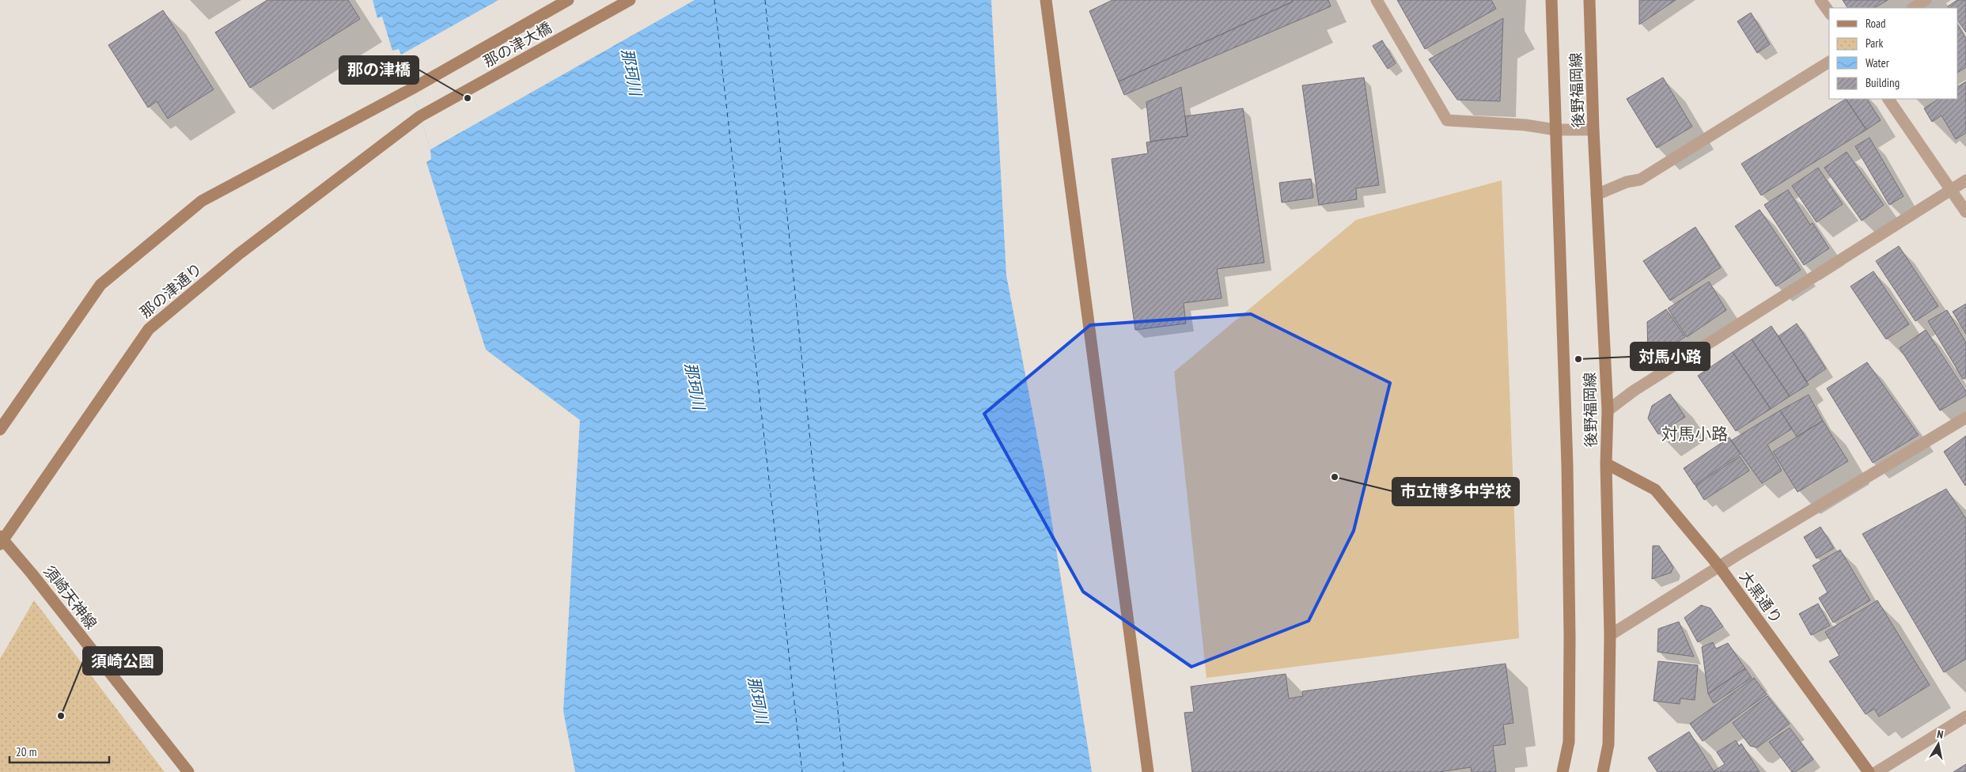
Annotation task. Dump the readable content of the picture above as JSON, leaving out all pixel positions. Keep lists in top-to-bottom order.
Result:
{
  "streets": {
    "street": [
      "那の津大橋",
      "後野福岡線",
      "那の津通り",
      "須崎天神線",
      "大黒通り"
    ]
  },
  "crossings": [
    ["那の津大橋", "那の津通り"],
    ["後野福岡線", "大黒通り"],
    ["那の津通り", "須崎天神線"]
  ],
  "districts": ["対馬小路"],
  "water": ["那珂川"],
  "places": [
    "那の津橋",
    "対馬小路",
    "市立博多中学校",
    "須崎公園"
  ],
  "legend": [
    "Road",
    "Park",
    "Water",
    "Building"
  ],
  "scale_bar": "20 m",
  "north": "top"
}
